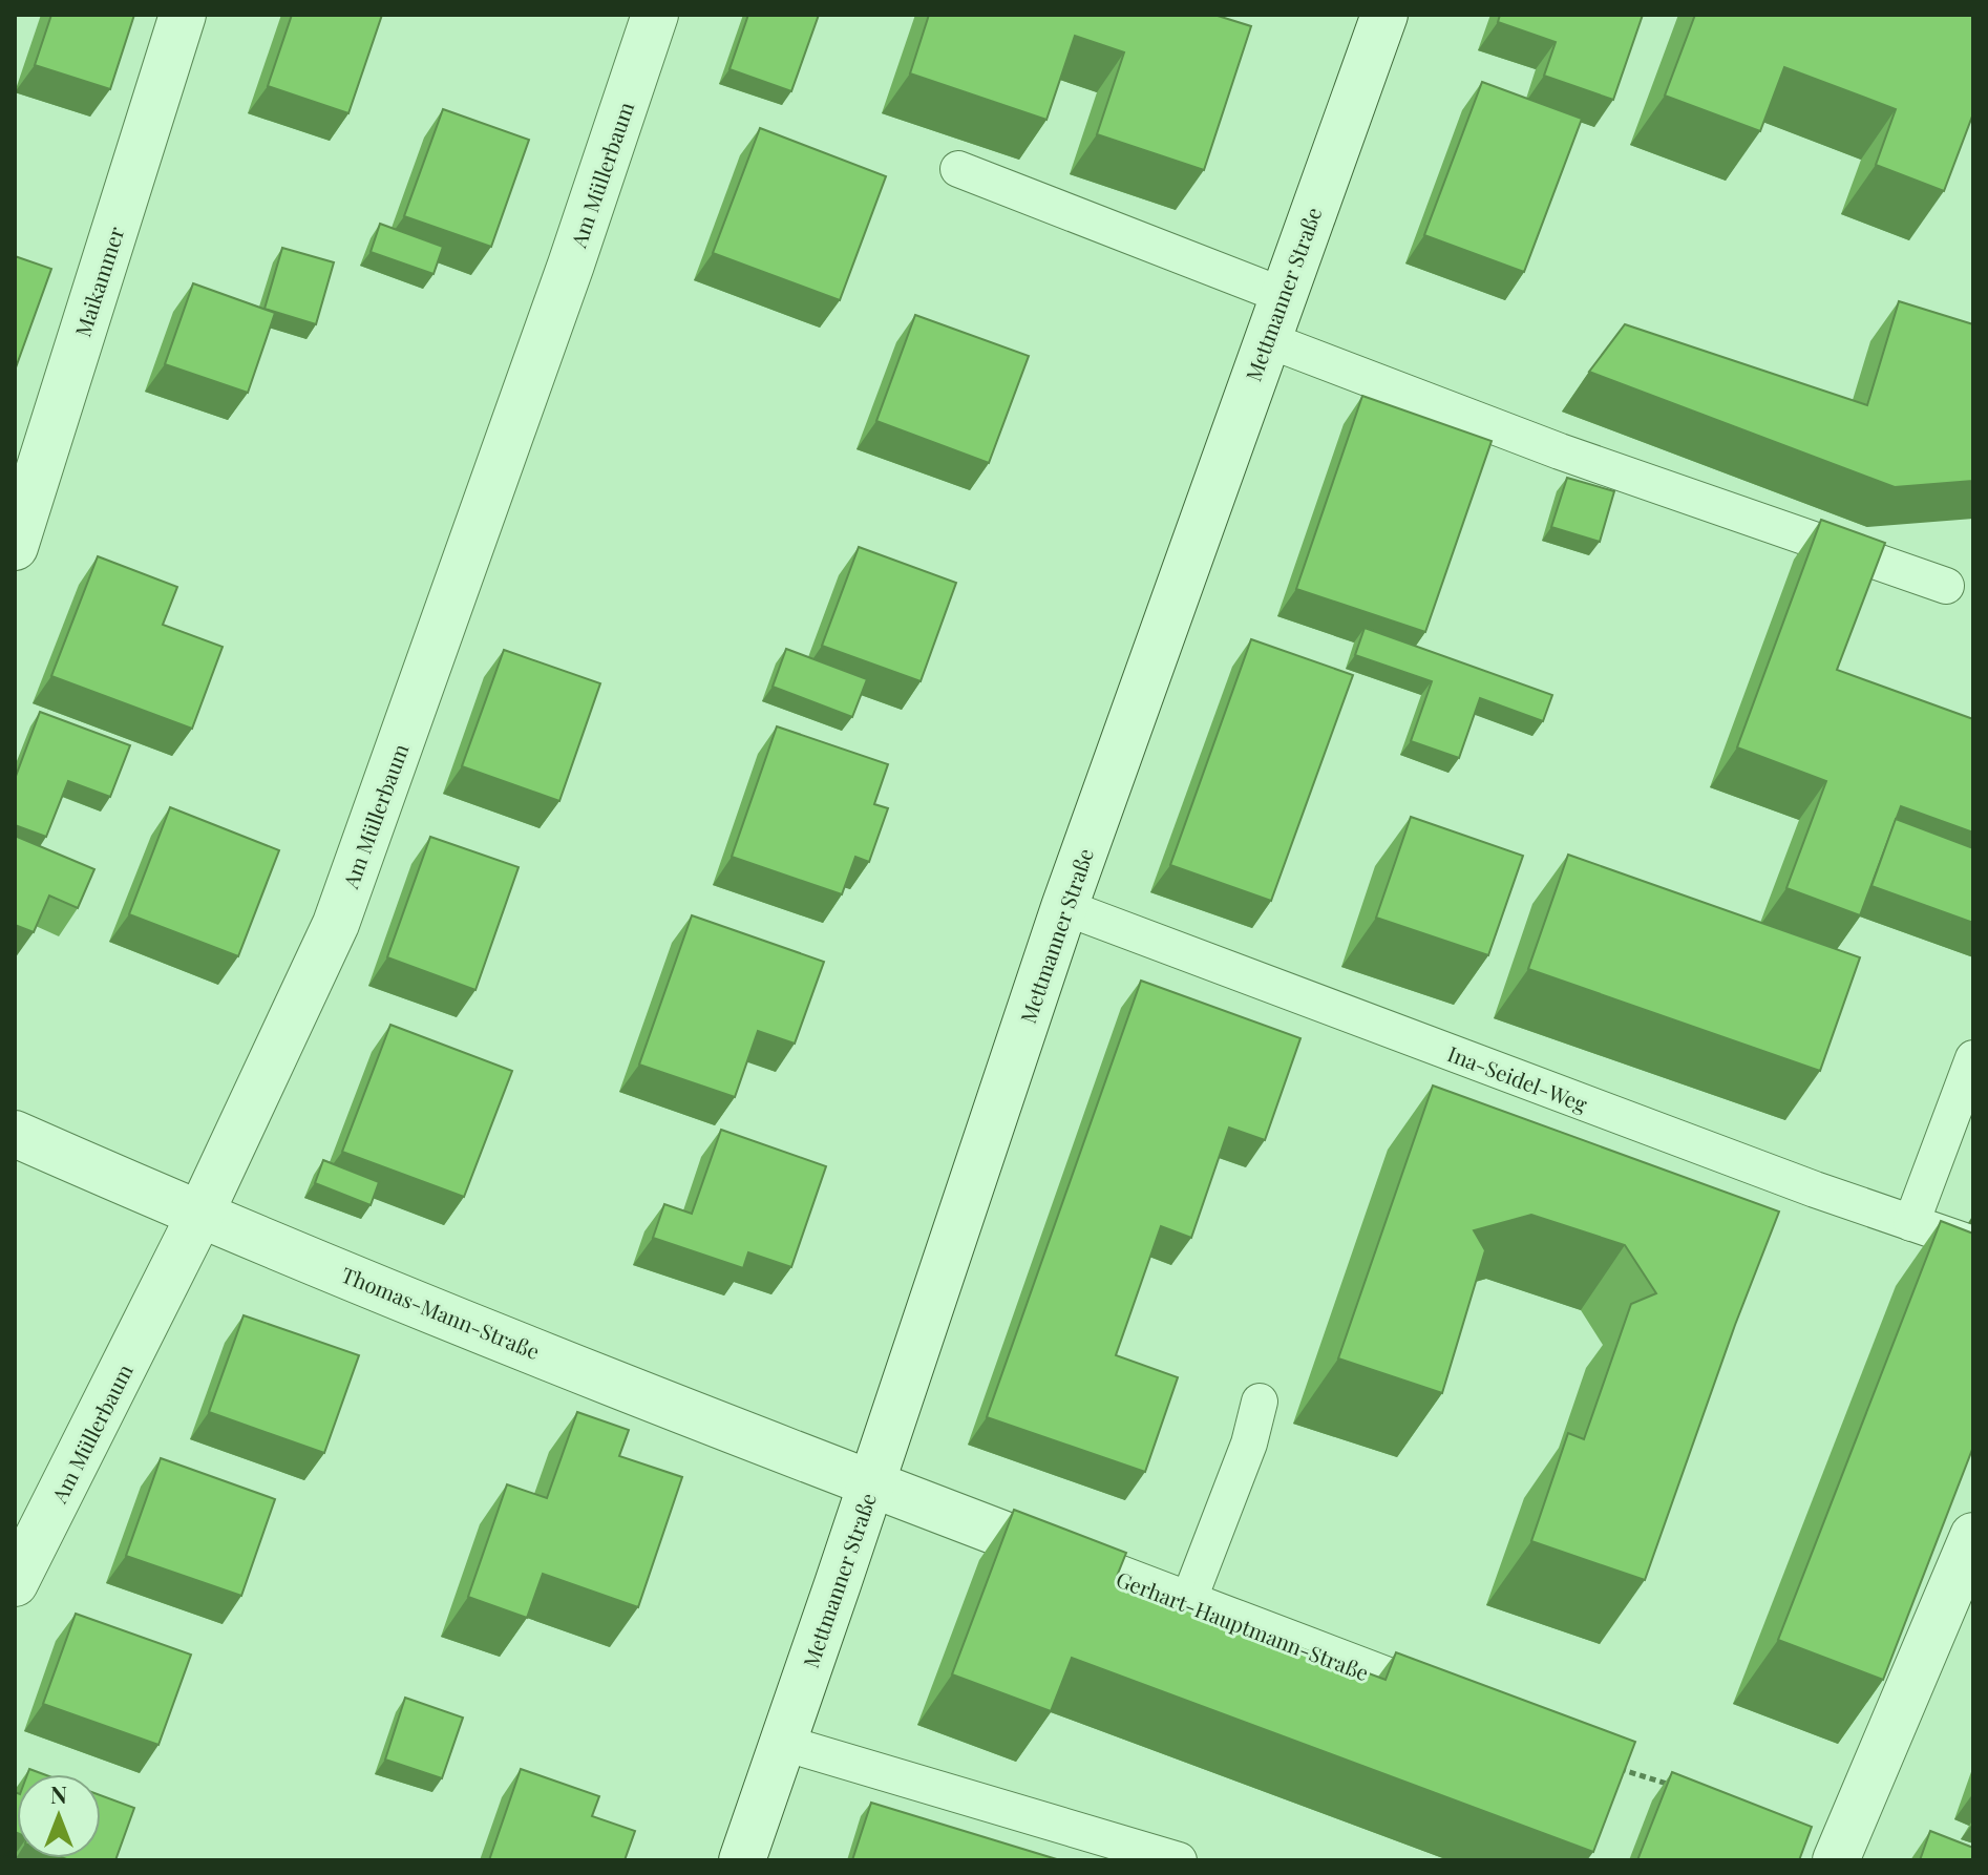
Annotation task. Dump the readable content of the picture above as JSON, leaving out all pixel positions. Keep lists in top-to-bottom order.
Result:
{
  "streets": {
    "street": [
      "Am Müllerbaum",
      "Maikammer",
      "Mettmanner Straße",
      "Thomas-Mann-Straße",
      "Gerhart-Hauptmann-Straße"
    ],
    "lane": ["Ina-Seidel-Weg"]
  },
  "crossings": [
    ["Am Müllerbaum", "Thomas-Mann-Straße"],
    ["Mettmanner Straße", "Ina-Seidel-Weg"],
    ["Mettmanner Straße", "Thomas-Mann-Straße"],
    ["Mettmanner Straße", "Gerhart-Hauptmann-Straße"],
    ["Thomas-Mann-Straße", "Gerhart-Hauptmann-Straße"]
  ],
  "north": "top"
}
